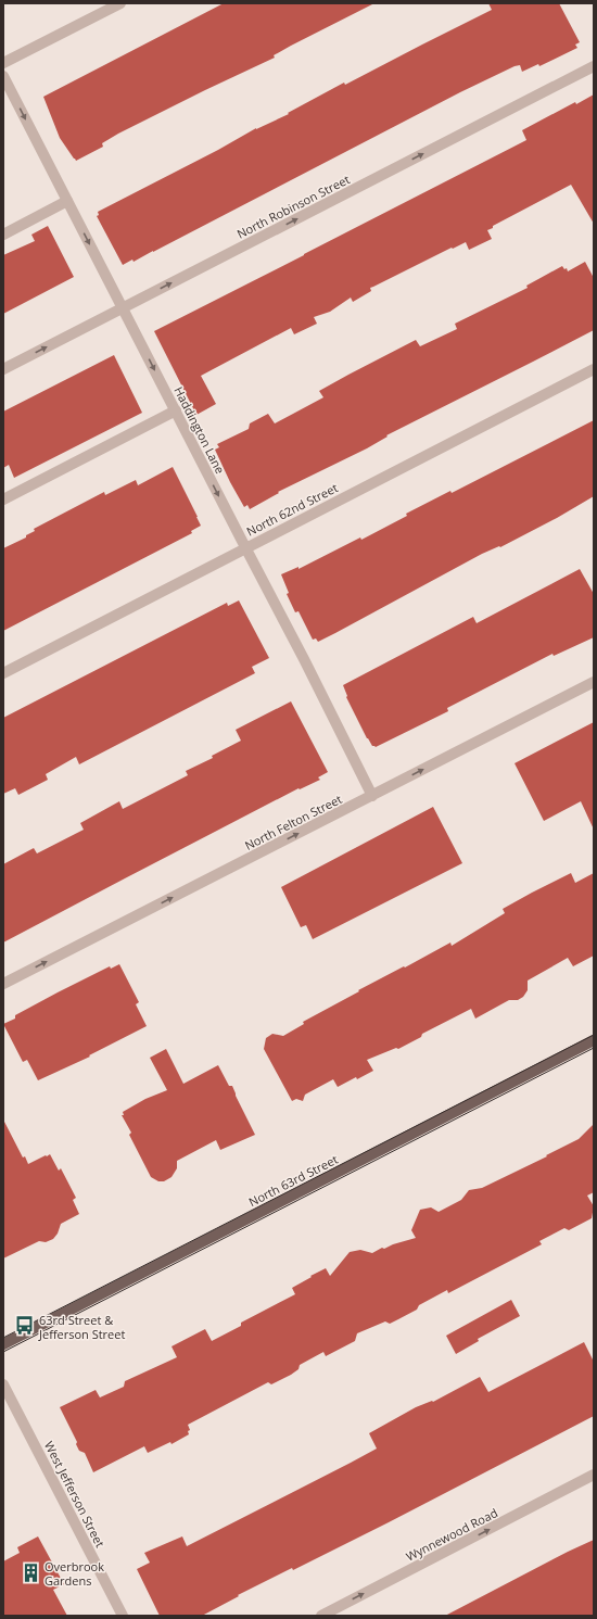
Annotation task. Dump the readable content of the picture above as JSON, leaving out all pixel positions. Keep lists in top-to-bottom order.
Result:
{
  "streets": {
    "main road": ["North 63rd Street"],
    "street": [
      "North Robinson Street",
      "Haddington Lane",
      "North 62nd Street",
      "North Felton Street",
      "West Jefferson Street",
      "Wynnewood Road"
    ]
  },
  "crossings": [
    ["North Robinson Street", "Haddington Lane"],
    ["Haddington Lane", "North 62nd Street"],
    ["Haddington Lane", "North Felton Street"]
  ],
  "one_way": [
    "North Robinson Street",
    "Haddington Lane",
    "North Felton Street",
    "Wynnewood Road"
  ],
  "places": {
    "bus stop": ["63rd Street & Jefferson Street"],
    "building": ["Overbrook Gardens"]
  }
}
